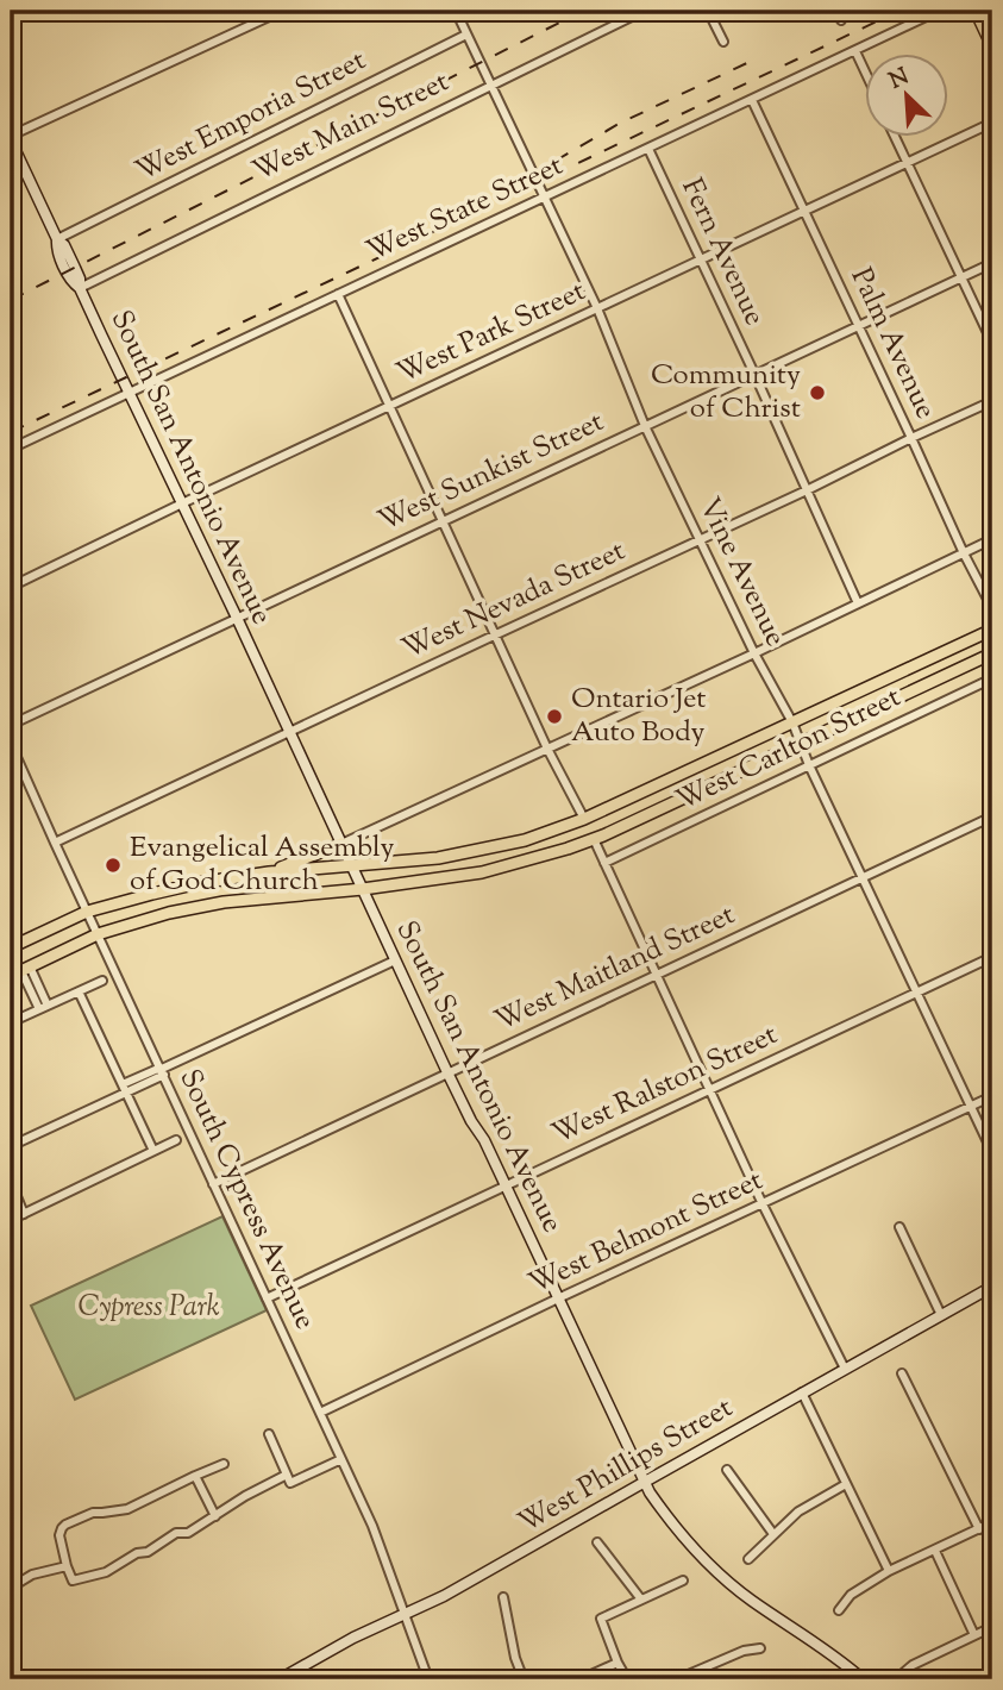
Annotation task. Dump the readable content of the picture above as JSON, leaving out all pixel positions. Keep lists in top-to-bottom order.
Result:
{
  "streets": {
    "street": [
      "West Emporia Street",
      "West Main Street",
      "West State Street",
      "Fern Avenue",
      "West Park Street",
      "Palm Avenue",
      "South San Antonio Avenue",
      "West Sunkist Street",
      "Vine Avenue",
      "West Nevada Street",
      "West Carlton Street",
      "West Maitland Street",
      "West Ralston Street",
      "South Cypress Avenue",
      "West Belmont Street",
      "West Phillips Street"
    ]
  },
  "crossings": [
    ["West Emporia Street", "South San Antonio Avenue"],
    ["West Emporia Street", "Vine Avenue"],
    ["West Main Street", "South San Antonio Avenue"],
    ["West Main Street", "Vine Avenue"],
    ["West State Street", "Fern Avenue"],
    ["West State Street", "Palm Avenue"],
    ["West State Street", "South San Antonio Avenue"],
    ["West State Street", "Vine Avenue"],
    ["Fern Avenue", "West Park Street"],
    ["Fern Avenue", "West Sunkist Street"],
    ["Fern Avenue", "West Nevada Street"],
    ["West Park Street", "Palm Avenue"],
    ["West Park Street", "South San Antonio Avenue"],
    ["West Park Street", "Vine Avenue"],
    ["Palm Avenue", "West Sunkist Street"],
    ["Palm Avenue", "West Nevada Street"],
    ["South San Antonio Avenue", "West Sunkist Street"],
    ["South San Antonio Avenue", "West Nevada Street"],
    ["South San Antonio Avenue", "West Maitland Street"],
    ["South San Antonio Avenue", "West Ralston Street"],
    ["South San Antonio Avenue", "West Belmont Street"],
    ["South San Antonio Avenue", "West Phillips Street"],
    ["West Sunkist Street", "Vine Avenue"],
    ["Vine Avenue", "West Nevada Street"],
    ["Vine Avenue", "West Carlton Street"],
    ["Vine Avenue", "West Maitland Street"],
    ["Vine Avenue", "West Ralston Street"],
    ["Vine Avenue", "West Belmont Street"],
    ["West Nevada Street", "South Cypress Avenue"],
    ["West Maitland Street", "South Cypress Avenue"],
    ["West Ralston Street", "South Cypress Avenue"],
    ["South Cypress Avenue", "West Belmont Street"],
    ["South Cypress Avenue", "West Phillips Street"]
  ],
  "parks": ["Cypress Park"],
  "places": ["Community of Christ", "Ontario Jet Auto Body", "Evangelical Assembly of God Church"],
  "north": "top left"
}
